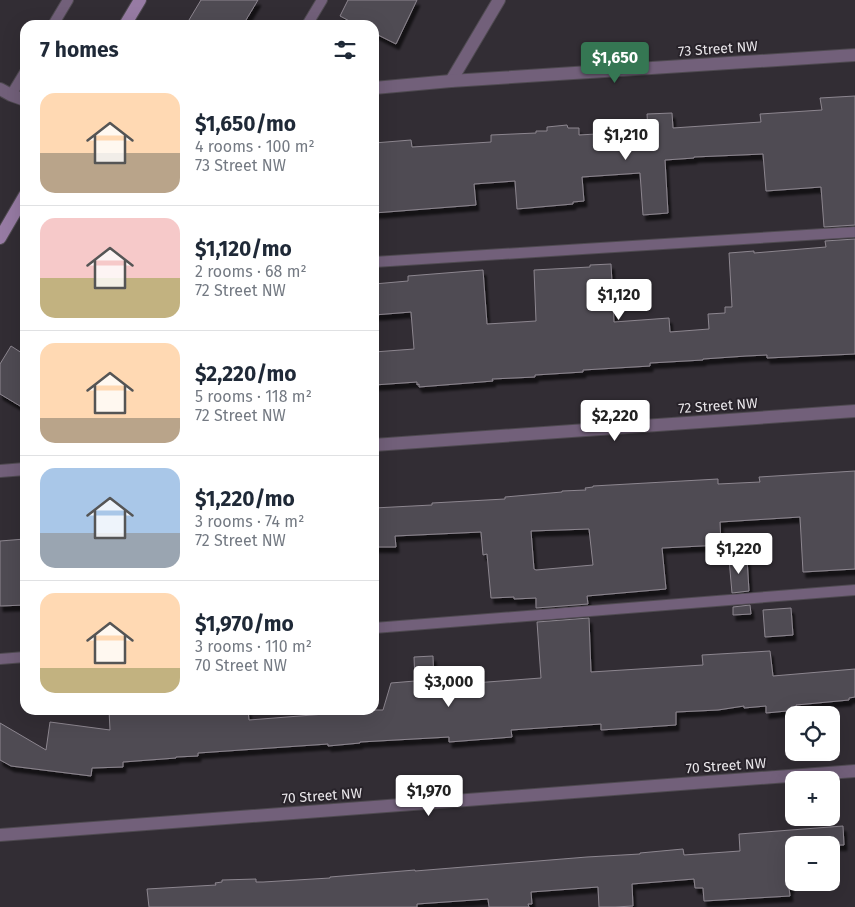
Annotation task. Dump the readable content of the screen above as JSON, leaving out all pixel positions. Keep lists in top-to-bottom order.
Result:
{
  "streets": {
    "street": ["73 Street NW", "72 Street NW", "70 Street NW"]
  },
  "page": {
    "heading": "7 homes",
    "price": [
      "$1,650",
      "$1,210",
      "$1,120",
      "$2,220",
      "$1,220",
      "$3,000",
      "$1,970"
    ],
    "list": [
      {
        "name": "$1,650/mo",
        "note": "4 rooms · 100 m² · 73 Street NW"
      },
      {
        "name": "$1,120/mo",
        "note": "2 rooms · 68 m² · 72 Street NW"
      },
      {
        "name": "$2,220/mo",
        "note": "5 rooms · 118 m² · 72 Street NW"
      },
      {
        "name": "$1,220/mo",
        "note": "3 rooms · 74 m² · 72 Street NW"
      },
      {
        "name": "$1,970/mo",
        "note": "3 rooms · 110 m² · 70 Street NW"
      }
    ],
    "map_buttons": ["+", "−"]
  }
}
